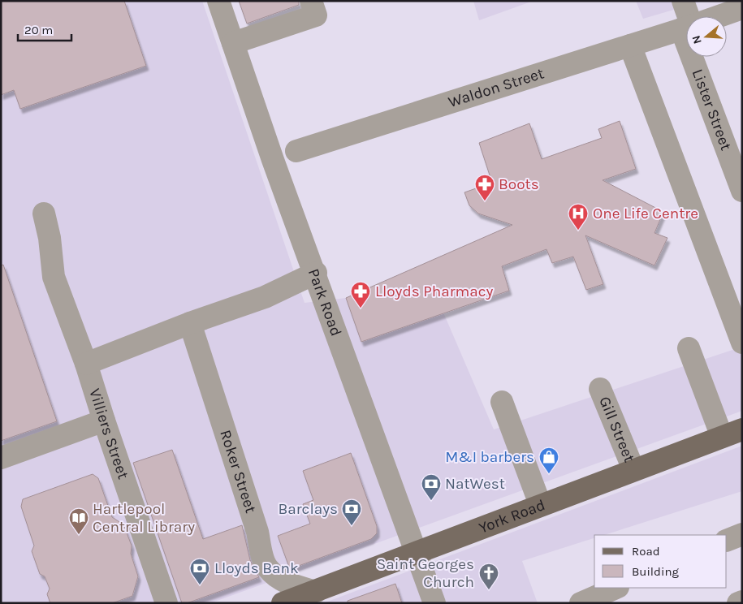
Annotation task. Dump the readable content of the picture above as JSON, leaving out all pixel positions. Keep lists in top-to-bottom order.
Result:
{
  "streets": {
    "main road": ["York Road"],
    "street": [
      "Waldon Street",
      "Lister Street",
      "Park Road",
      "Gill Street",
      "Villiers Street",
      "Roker Street"
    ]
  },
  "crossings": [
    ["Park Road", "York Road"],
    ["Gill Street", "York Road"],
    ["Roker Street", "York Road"]
  ],
  "places": {
    "pharmacy": ["Boots", "Lloyds Pharmacy"],
    "hospital": ["One Life Centre"],
    "shop": ["M&I barbers"],
    "bank": ["NatWest", "Barclays", "Lloyds Bank"],
    "library": ["Hartlepool Central Library"],
    "church": ["Saint Georges Church"]
  },
  "legend": ["Road", "Building"],
  "scale_bar": "20 m",
  "north": "left"
}
